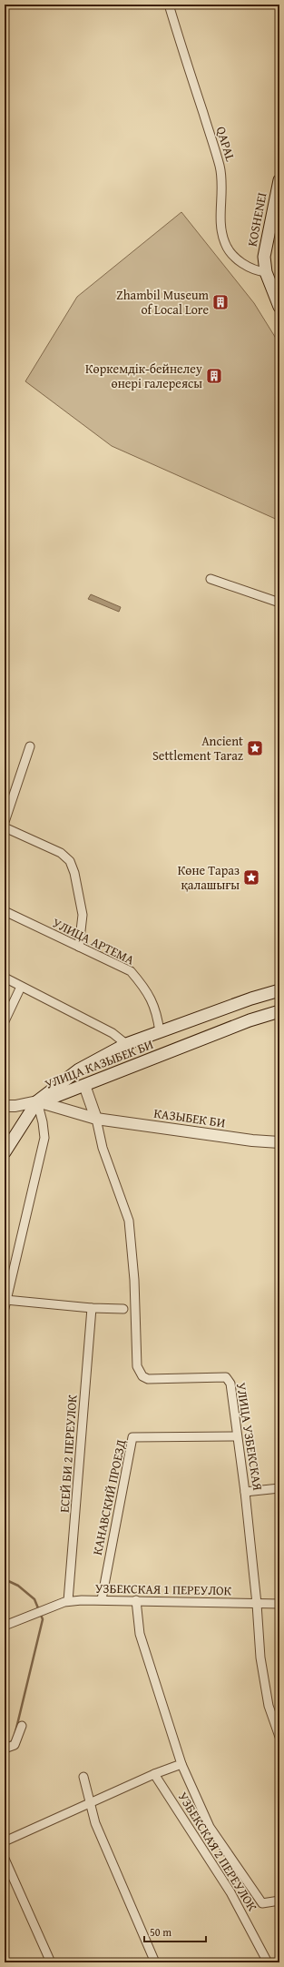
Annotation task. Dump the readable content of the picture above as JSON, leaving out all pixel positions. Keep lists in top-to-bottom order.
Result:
{
  "streets": {
    "main road": ["KOSHENEI", "УЛИЦА КАЗЫБЕК БИ"],
    "street": [
      "QAPAL",
      "УЛИЦА АРТЕМА",
      "КАЗЫБЕК БИ",
      "УЛИЦА УЗБЕКСКАЯ",
      "ЕСЕЙ БИ 2 ПЕРЕУЛОК",
      "КАНАВСКИЙ ПРОЕЗД",
      "УЗБЕКСКАЯ 1 ПЕРЕУЛОК",
      "УЗБЕКСКАЯ 2 ПЕРЕУЛОК"
    ]
  },
  "crossings": [
    ["QAPAL", "KOSHENEI"],
    ["УЛИЦА АРТЕМА", "УЛИЦА КАЗЫБЕК БИ"],
    ["УЛИЦА КАЗЫБЕК БИ", "КАЗЫБЕК БИ"],
    ["КАЗЫБЕК БИ", "УЛИЦА УЗБЕКСКАЯ"],
    ["УЛИЦА УЗБЕКСКАЯ", "КАНАВСКИЙ ПРОЕЗД"],
    ["УЛИЦА УЗБЕКСКАЯ", "УЗБЕКСКАЯ 1 ПЕРЕУЛОК"],
    ["ЕСЕЙ БИ 2 ПЕРЕУЛОК", "УЗБЕКСКАЯ 1 ПЕРЕУЛОК"],
    ["КАНАВСКИЙ ПРОЕЗД", "УЗБЕКСКАЯ 1 ПЕРЕУЛОК"],
    ["УЗБЕКСКАЯ 1 ПЕРЕУЛОК", "УЗБЕКСКАЯ 2 ПЕРЕУЛОК"]
  ],
  "places": {
    "building": ["Zhambil Museum of Local Lore", "Көркемдік-бейнелеу өнері галереясы"],
    "place": ["Ancient Settlement Taraz", "Көне Тараз қалашығы"]
  },
  "scale_bar": "50 m"
}
